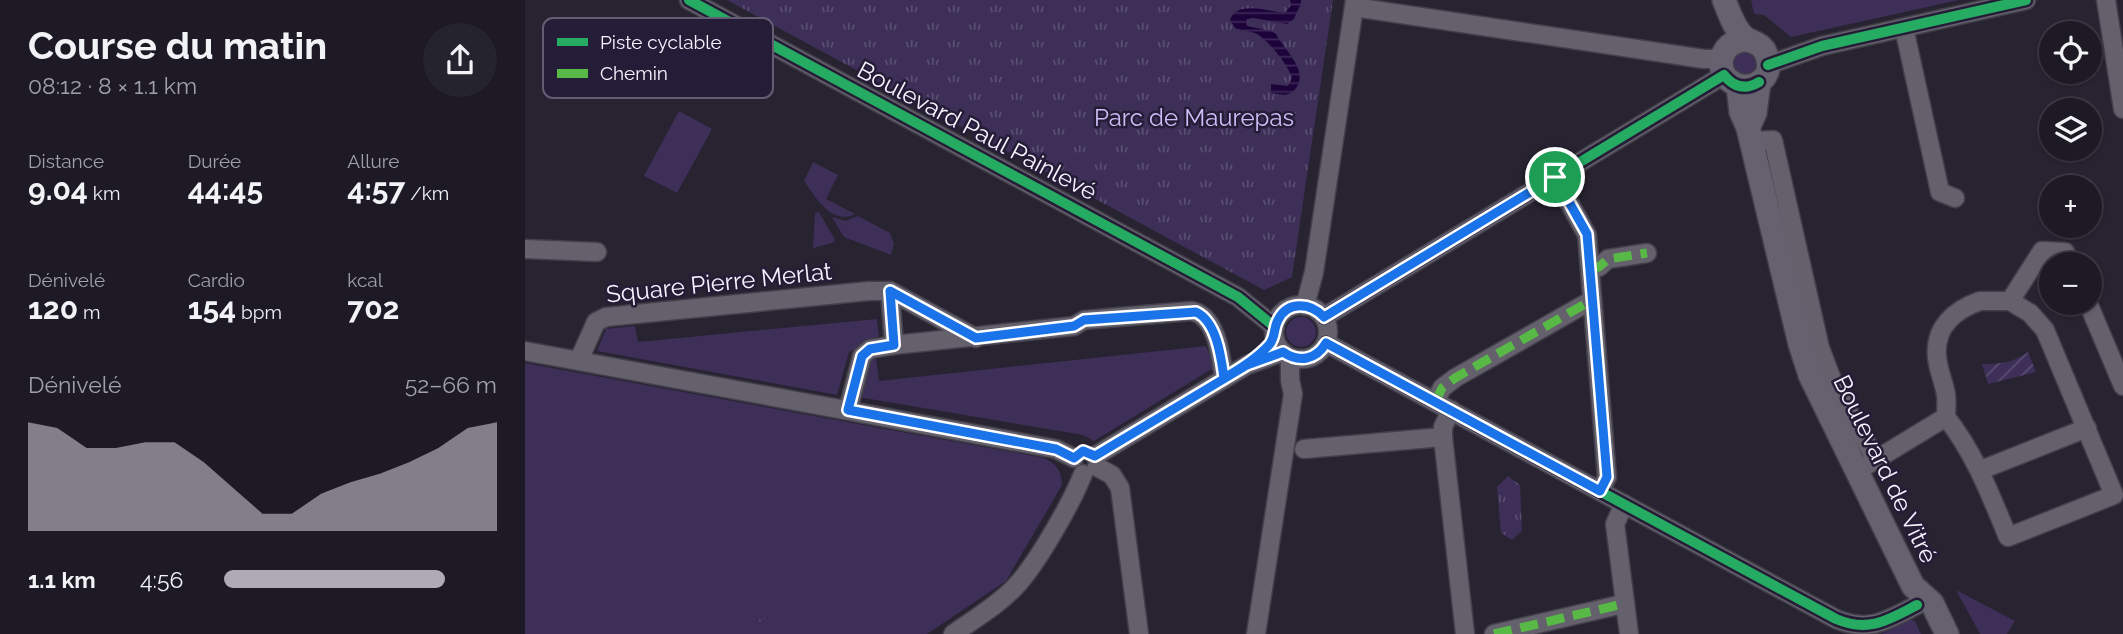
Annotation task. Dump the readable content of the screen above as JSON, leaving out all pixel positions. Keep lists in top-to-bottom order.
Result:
{
  "streets": {
    "main road": ["Boulevard de Vitré"],
    "street": ["Boulevard Paul Painlevé", "Square Pierre Merlat"]
  },
  "parks": ["Parc de Maurepas"],
  "legend": ["Piste cyclable", "Chemin"],
  "page": {
    "heading": ["Course du matin", "08:12 · 8 × 1.1 km"],
    "map_buttons": ["+", "−"],
    "stats": [
      ["Distance", "9.04 km"],
      ["Durée", "44:45"],
      ["Allure", "4:57 /km"],
      ["Dénivelé", "120 m"],
      ["Cardio", "154 bpm"],
      ["kcal", "702"]
    ],
    "chart": ["Dénivelé", "52–66 m"],
    "list": [
      {
        "name": "1.1 km",
        "note": "4:56"
      }
    ]
  }
}
